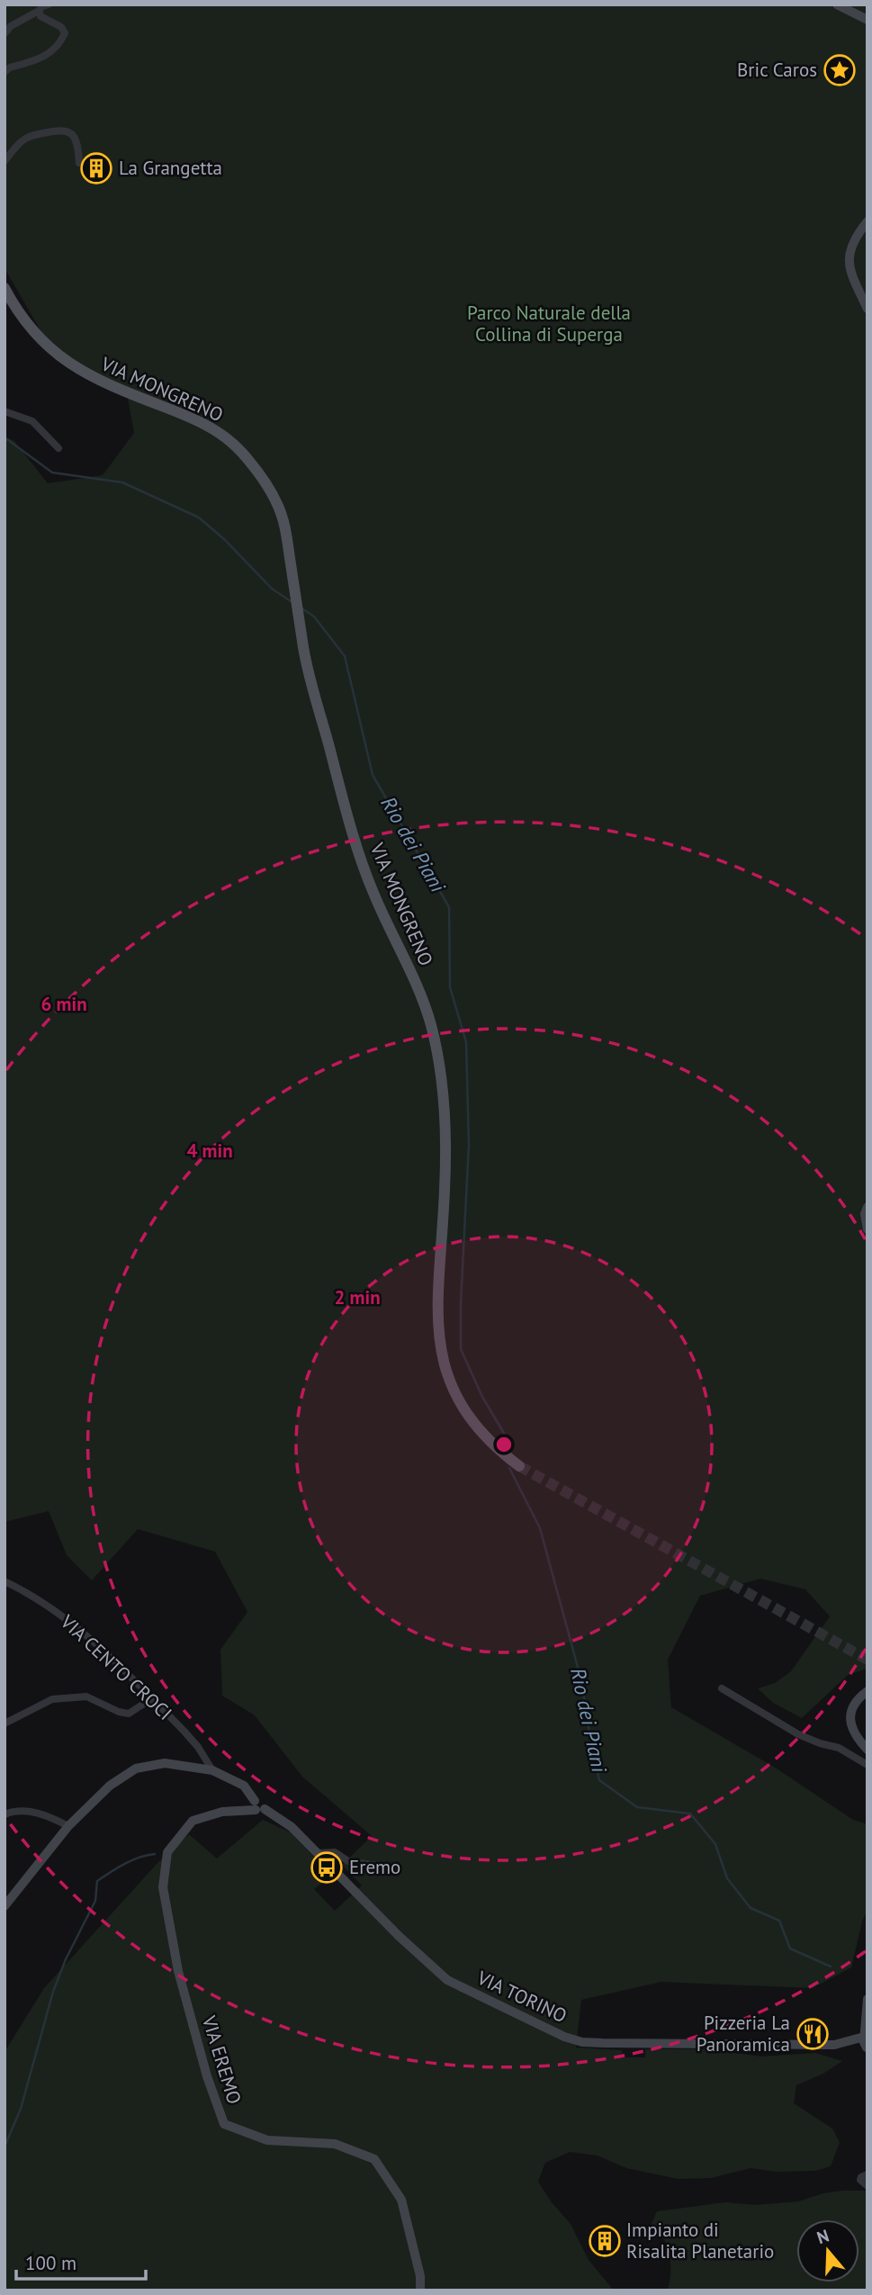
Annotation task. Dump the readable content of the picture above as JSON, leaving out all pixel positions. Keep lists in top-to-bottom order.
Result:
{
  "streets": {
    "main road": ["VIA MONGRENO", "VIA TORINO", "VIA EREMO"],
    "street": ["VIA CENTO CROCI"]
  },
  "crossings": [
    ["VIA CENTO CROCI", "VIA TORINO"],
    ["VIA TORINO", "VIA EREMO"]
  ],
  "water": ["Rio dei Piani"],
  "parks": ["Parco Naturale della Collina di Superga"],
  "places": {
    "place": ["Bric Caros"],
    "building": ["La Grangetta", "Impianto di Risalita Planetario"],
    "bus stop": ["Eremo"],
    "restaurant": ["Pizzeria La Panoramica"]
  },
  "scale_bar": "100 m",
  "north": "top",
  "rings": ["6 min", "4 min", "2 min"]
}
